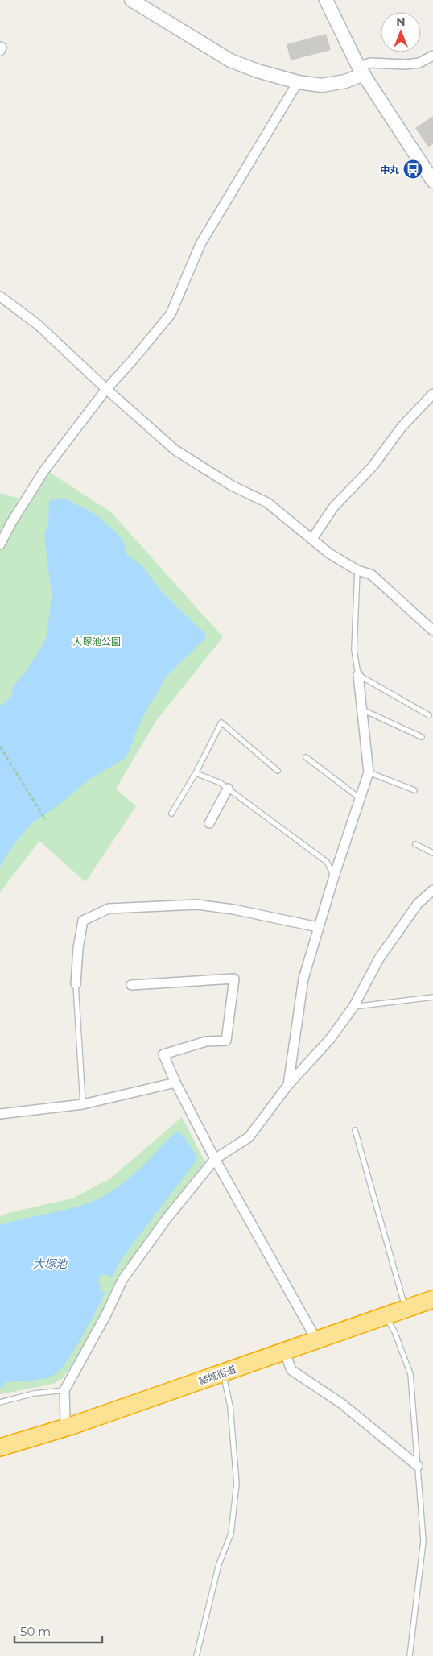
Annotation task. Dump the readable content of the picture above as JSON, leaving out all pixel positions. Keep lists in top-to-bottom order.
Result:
{
  "streets": {
    "highway": ["結城街道"]
  },
  "water": ["大塚池"],
  "parks": ["大塚池公園"],
  "places": {
    "bus stop": ["中丸"]
  },
  "scale_bar": "50 m",
  "north": "top"
}
